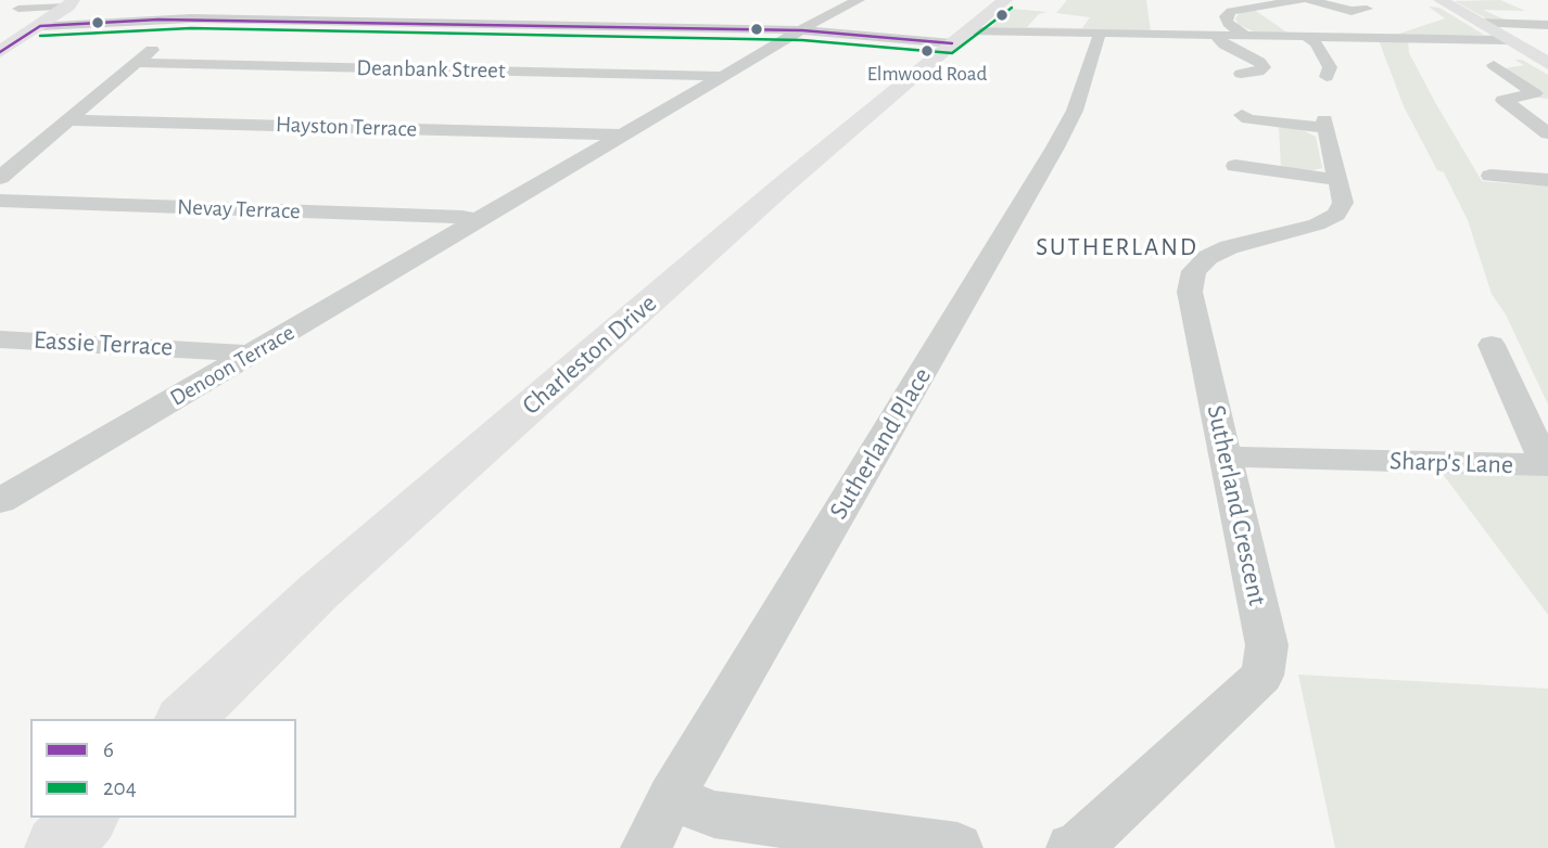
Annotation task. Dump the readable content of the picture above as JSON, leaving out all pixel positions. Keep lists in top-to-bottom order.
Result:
{
  "streets": {
    "street": [
      "Deanbank Street",
      "Hayston Terrace",
      "Nevay Terrace",
      "Eassie Terrace",
      "Charleston Drive",
      "Denoon Terrace",
      "Sutherland Place",
      "Sharp's Lane",
      "Sutherland Crescent"
    ]
  },
  "crossings": [
    ["Deanbank Street", "Denoon Terrace"],
    ["Hayston Terrace", "Denoon Terrace"],
    ["Nevay Terrace", "Denoon Terrace"],
    ["Eassie Terrace", "Denoon Terrace"],
    ["Sharp's Lane", "Sutherland Crescent"]
  ],
  "districts": ["SUTHERLAND"],
  "places": ["Elmwood Road"],
  "lines": ["transit line 204", "transit line 6"],
  "legend": ["6", "204"]
}
